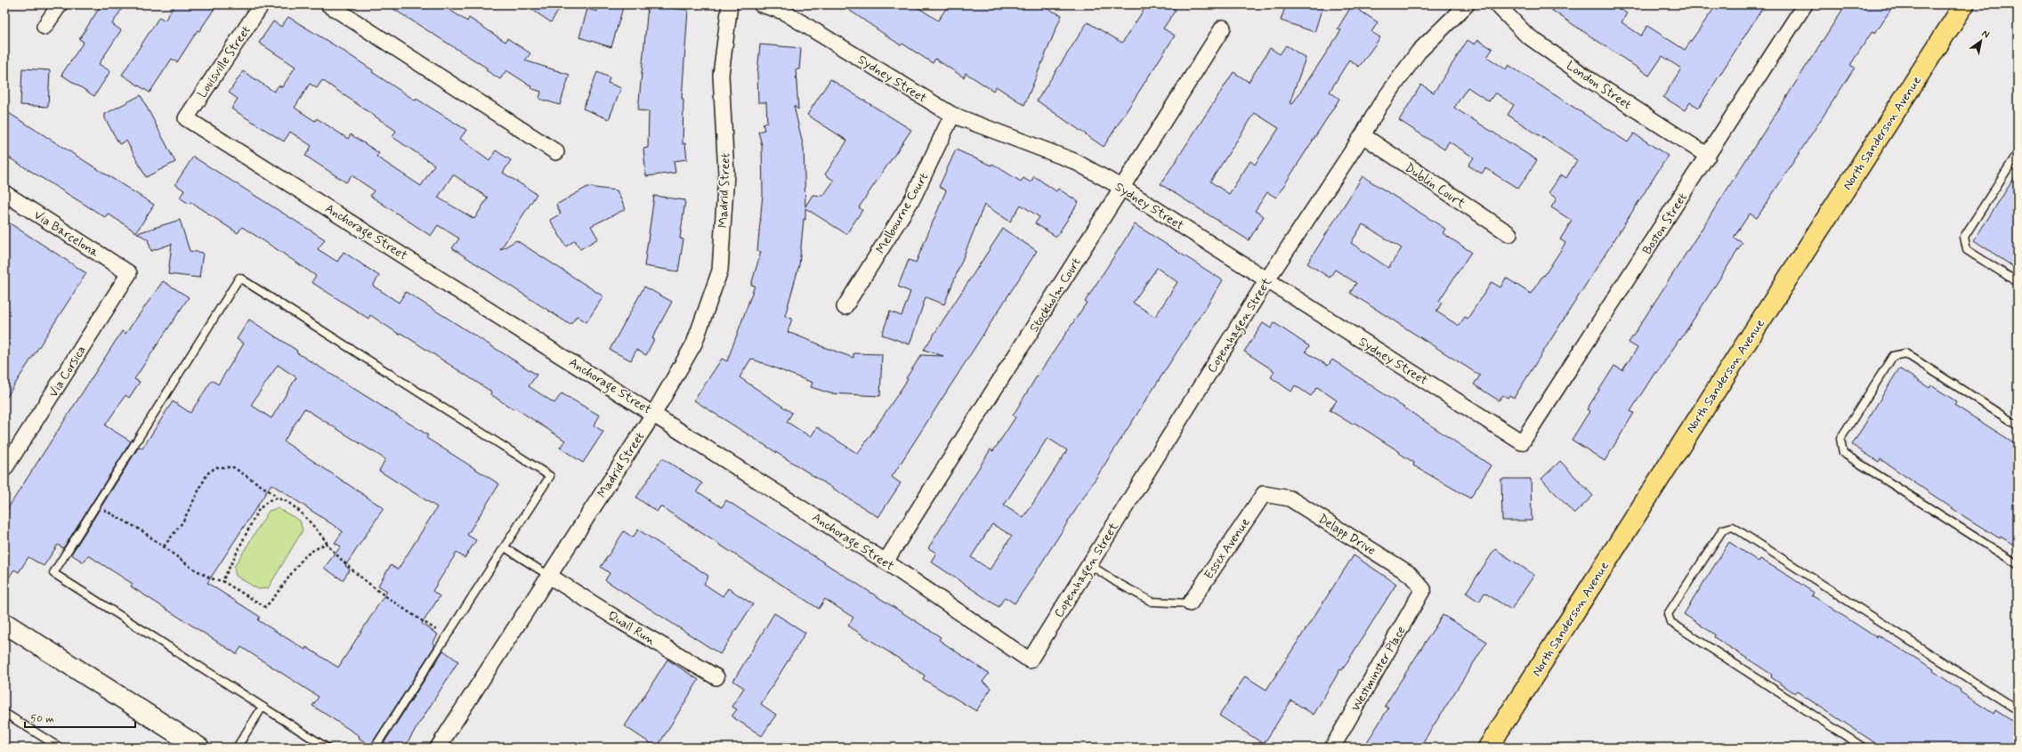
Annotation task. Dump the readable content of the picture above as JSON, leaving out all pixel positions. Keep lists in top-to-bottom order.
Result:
{
  "streets": {
    "highway": ["North Sanderson Avenue"],
    "street": [
      "Louisville Street",
      "Sydney Street",
      "London Street",
      "Dublin Court",
      "Madrid Street",
      "Melbourne Court",
      "Boston Street",
      "Anchorage Street",
      "Via Barcelona",
      "Stockholm Court",
      "Copenhagen Street",
      "Via Corsica",
      "Delapp Drive",
      "Essex Avenue",
      "Quail Run",
      "Westminster Place"
    ]
  },
  "crossings": [
    ["Louisville Street", "Anchorage Street"],
    ["Sydney Street", "Melbourne Court"],
    ["Sydney Street", "Boston Street"],
    ["Sydney Street", "Stockholm Court"],
    ["Sydney Street", "Copenhagen Street"],
    ["London Street", "Boston Street"],
    ["Dublin Court", "Copenhagen Street"],
    ["Madrid Street", "Anchorage Street"],
    ["Madrid Street", "Quail Run"],
    ["Anchorage Street", "Stockholm Court"],
    ["Anchorage Street", "Copenhagen Street"],
    ["Via Barcelona", "Via Corsica"],
    ["Delapp Drive", "Essex Avenue"],
    ["Delapp Drive", "Westminster Place"]
  ],
  "scale_bar": "50 m",
  "north": "top right"
}
